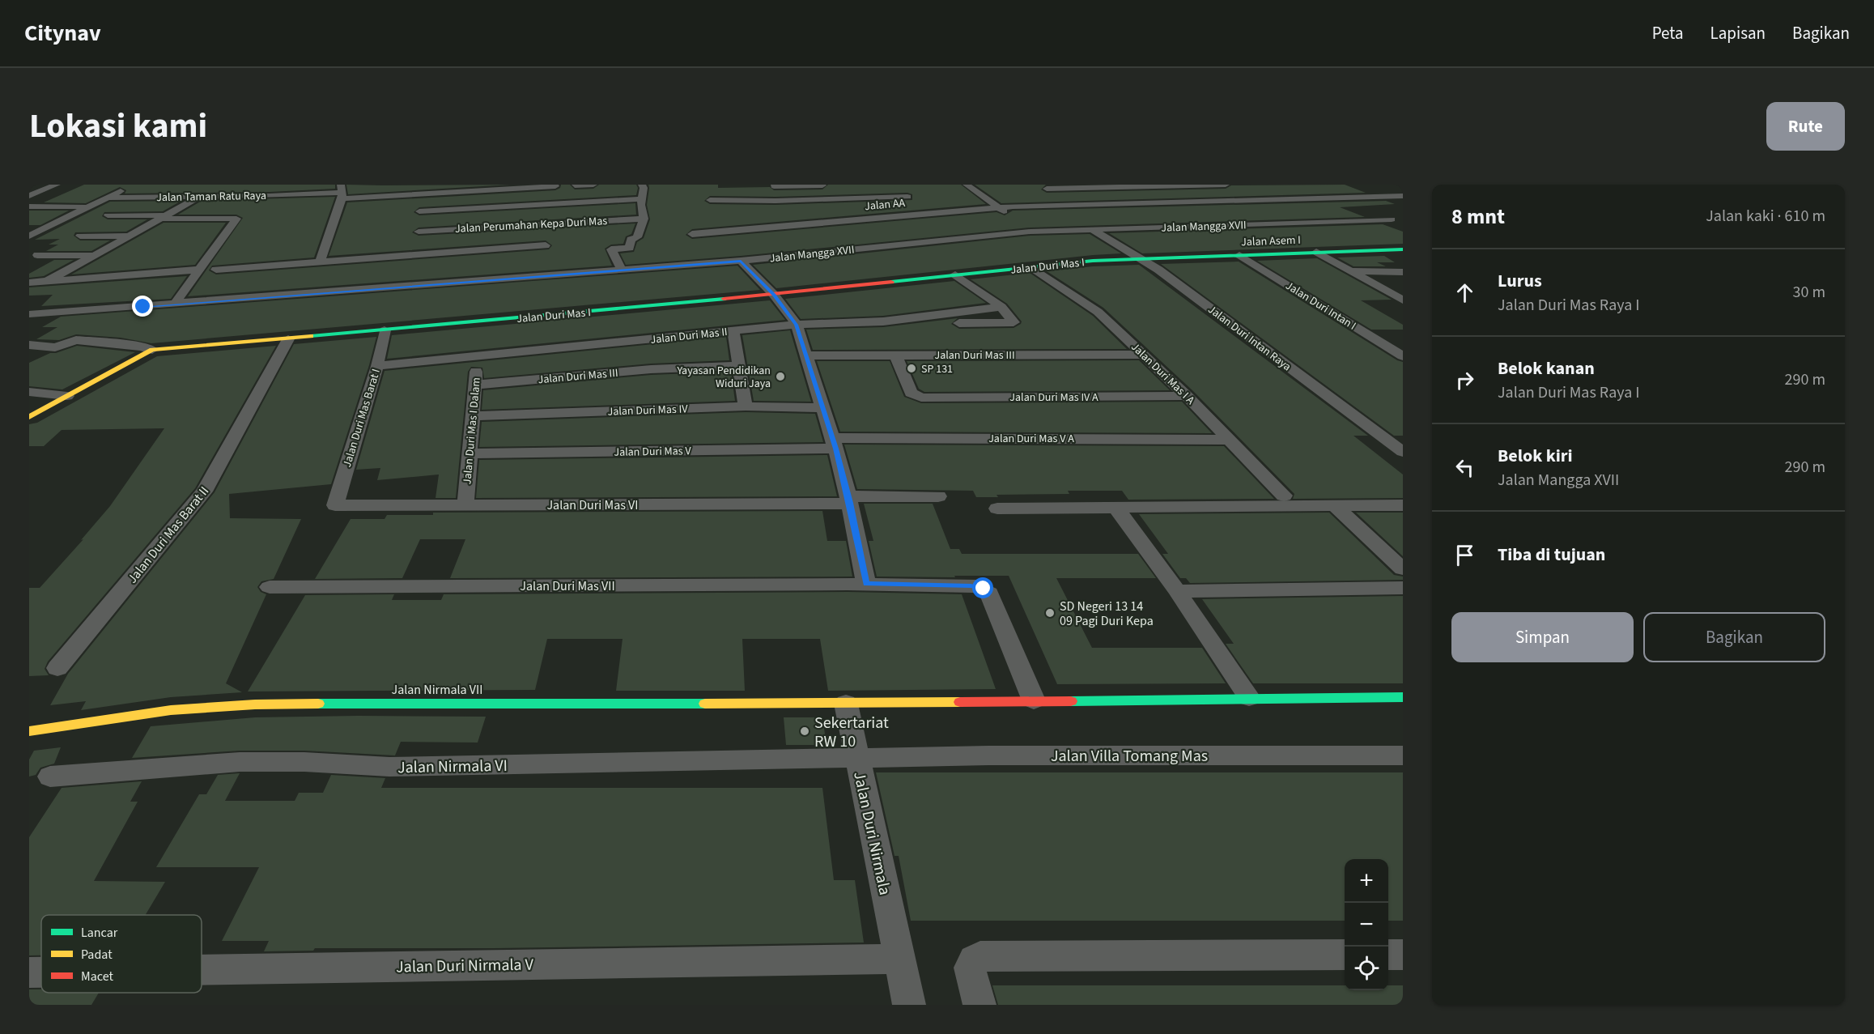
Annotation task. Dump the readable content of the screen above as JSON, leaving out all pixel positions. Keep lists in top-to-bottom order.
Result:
{
  "streets": {
    "street": [
      "Jalan Taman Ratu Raya",
      "Jalan AA",
      "Jalan Perumahan Kepa Duri Mas",
      "Jalan Mangga XVII",
      "Jalan Asem I",
      "Jalan Duri Mas I",
      "Jalan Duri Intan I",
      "Jalan Duri Mas II",
      "Jalan Duri Intan Raya",
      "Jalan Duri Mas III",
      "Jalan Duri Mas I A",
      "Jalan Duri Mas IV A",
      "Jalan Duri Mas IV",
      "Jalan Duri Mas Barat I",
      "Jalan Duri Mas I Dalam",
      "Jalan Duri Mas V A",
      "Jalan Duri Mas V",
      "Jalan Duri Mas VI",
      "Jalan Duri Mas Barat II",
      "Jalan Duri Mas VII",
      "Jalan Nirmala VII",
      "Jalan Villa Tomang Mas",
      "Jalan Nirmala VI",
      "Jalan Duri Nirmala",
      "Jalan Duri Nirmala V"
    ]
  },
  "crossings": [
    ["Jalan AA", "Jalan Mangga XVII"],
    ["Jalan Mangga XVII", "Jalan Duri Intan Raya"],
    ["Jalan Asem I", "Jalan Duri Mas I"],
    ["Jalan Asem I", "Jalan Duri Intan I"],
    ["Jalan Asem I", "Jalan Duri Intan Raya"],
    ["Jalan Duri Mas I", "Jalan Duri Intan Raya"],
    ["Jalan Duri Mas I", "Jalan Duri Mas I A"],
    ["Jalan Duri Mas I", "Jalan Duri Mas Barat I"],
    ["Jalan Duri Mas I", "Jalan Duri Mas Barat II"],
    ["Jalan Duri Mas II", "Jalan Duri Mas Barat I"],
    ["Jalan Duri Mas II", "Jalan Duri Mas I Dalam"],
    ["Jalan Duri Mas III", "Jalan Duri Mas I A"],
    ["Jalan Duri Mas III", "Jalan Duri Mas IV A"],
    ["Jalan Duri Mas III", "Jalan Duri Mas I Dalam"],
    ["Jalan Duri Mas I A", "Jalan Duri Mas IV A"],
    ["Jalan Duri Mas I A", "Jalan Duri Mas V A"],
    ["Jalan Duri Mas IV", "Jalan Duri Mas I Dalam"],
    ["Jalan Duri Mas Barat I", "Jalan Duri Mas VI"],
    ["Jalan Duri Mas I Dalam", "Jalan Duri Mas V"],
    ["Jalan Duri Mas I Dalam", "Jalan Duri Mas VI"],
    ["Jalan Duri Mas V A", "Jalan Duri Mas V"],
    ["Jalan Nirmala VII", "Jalan Duri Nirmala"],
    ["Jalan Villa Tomang Mas", "Jalan Nirmala VI"],
    ["Jalan Villa Tomang Mas", "Jalan Duri Nirmala"],
    ["Jalan Nirmala VI", "Jalan Duri Nirmala"],
    ["Jalan Duri Nirmala", "Jalan Duri Nirmala V"]
  ],
  "places": [
    "SP 131",
    "Yayasan Pendidikan Widuri Jaya",
    "SD Negeri 13 14 09 Pagi Duri Kepa",
    "Sekertariat RW 10"
  ],
  "legend": ["Lancar", "Padat", "Macet"],
  "page": {
    "header": "Citynav",
    "nav": ["Peta", "Lapisan", "Bagikan"],
    "title": "Lokasi kami",
    "buttons": [
      "Rute",
      ["Simpan", "Bagikan"]
    ],
    "heading": ["8 mnt", "Jalan kaki · 610 m"],
    "list": [
      ["Lurus", "Jalan Duri Mas Raya I", "30 m"],
      ["Belok kanan", "Jalan Duri Mas Raya I", "290 m"],
      ["Belok kiri", "Jalan Mangga XVII", "290 m"],
      "Tiba di tujuan"
    ],
    "map_buttons": ["+", "−"]
  }
}
